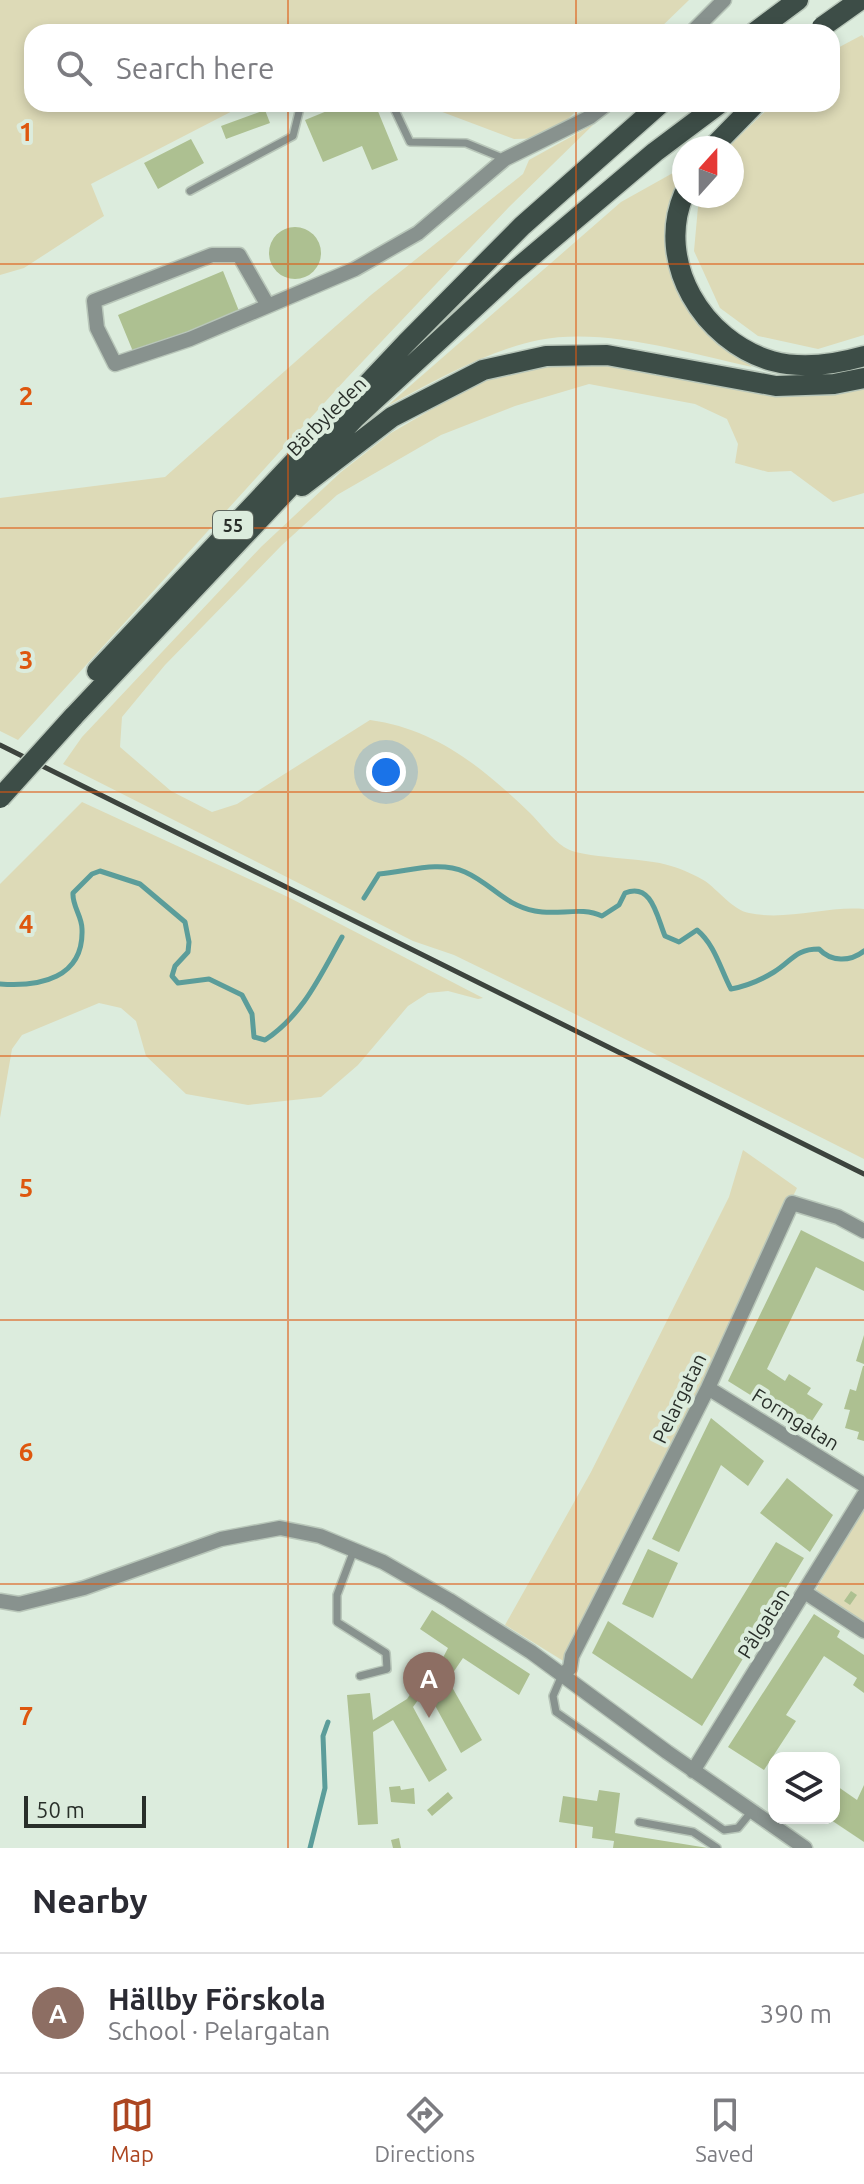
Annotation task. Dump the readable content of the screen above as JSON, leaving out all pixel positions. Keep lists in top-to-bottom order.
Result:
{
  "streets": {
    "main road": ["Bärbyleden", "55"],
    "street": ["Pelargatan", "Formgatan", "Pålgatan"]
  },
  "crossings": [
    ["Pelargatan", "Formgatan"]
  ],
  "scale_bar": "50 m",
  "north": "top",
  "page": {
    "search": "Search here",
    "pins": "A",
    "scale": "50 m",
    "heading": "Nearby",
    "list": [
      {
        "mark": "A",
        "name": "Hällby Förskola",
        "note": "School · Pelargatan",
        "value": "390 m"
      }
    ],
    "nav": ["Map", "Directions", "Saved"]
  },
  "grid": {
    "rows": [
      "1",
      "2",
      "3",
      "4",
      "5",
      "6",
      "7"
    ]
  }
}
